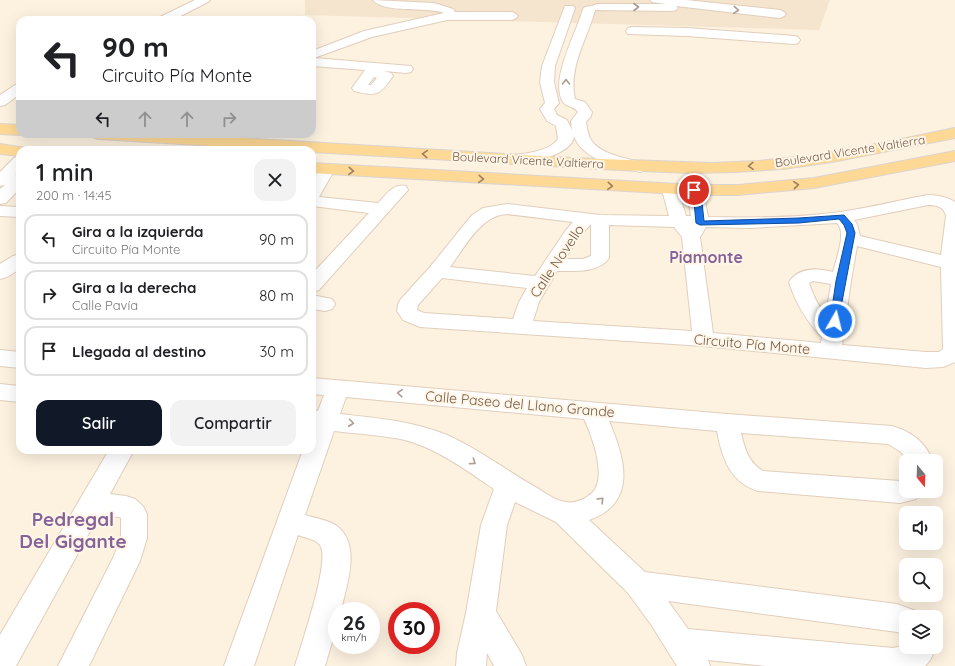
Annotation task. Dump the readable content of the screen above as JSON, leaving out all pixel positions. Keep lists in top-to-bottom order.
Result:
{
  "streets": {
    "main road": ["Boulevard Vicente Valtierra"],
    "street": ["Calle Novello", "Circuito Pía Monte", "Calle Paseo del Llano Grande"]
  },
  "crossings": [
    ["Calle Novello", "Circuito Pía Monte"]
  ],
  "districts": ["Piamonte", "Pedregal Del Gigante"],
  "north": "bottom",
  "page": {
    "turn": ["90 m", "Circuito Pía Monte"],
    "heading": ["1 min", "200 m · 14:45"],
    "list": [
      {
        "name": "Gira a la izquierda",
        "note": "Circuito Pía Monte",
        "value": "90 m"
      },
      {
        "name": "Gira a la derecha",
        "note": "Calle Pavía",
        "value": "80 m"
      },
      {
        "name": "Llegada al destino",
        "value": "30 m"
      }
    ],
    "buttons": ["Salir", "Compartir"],
    "speed": "26 km/h",
    "limit": "30"
  }
}
